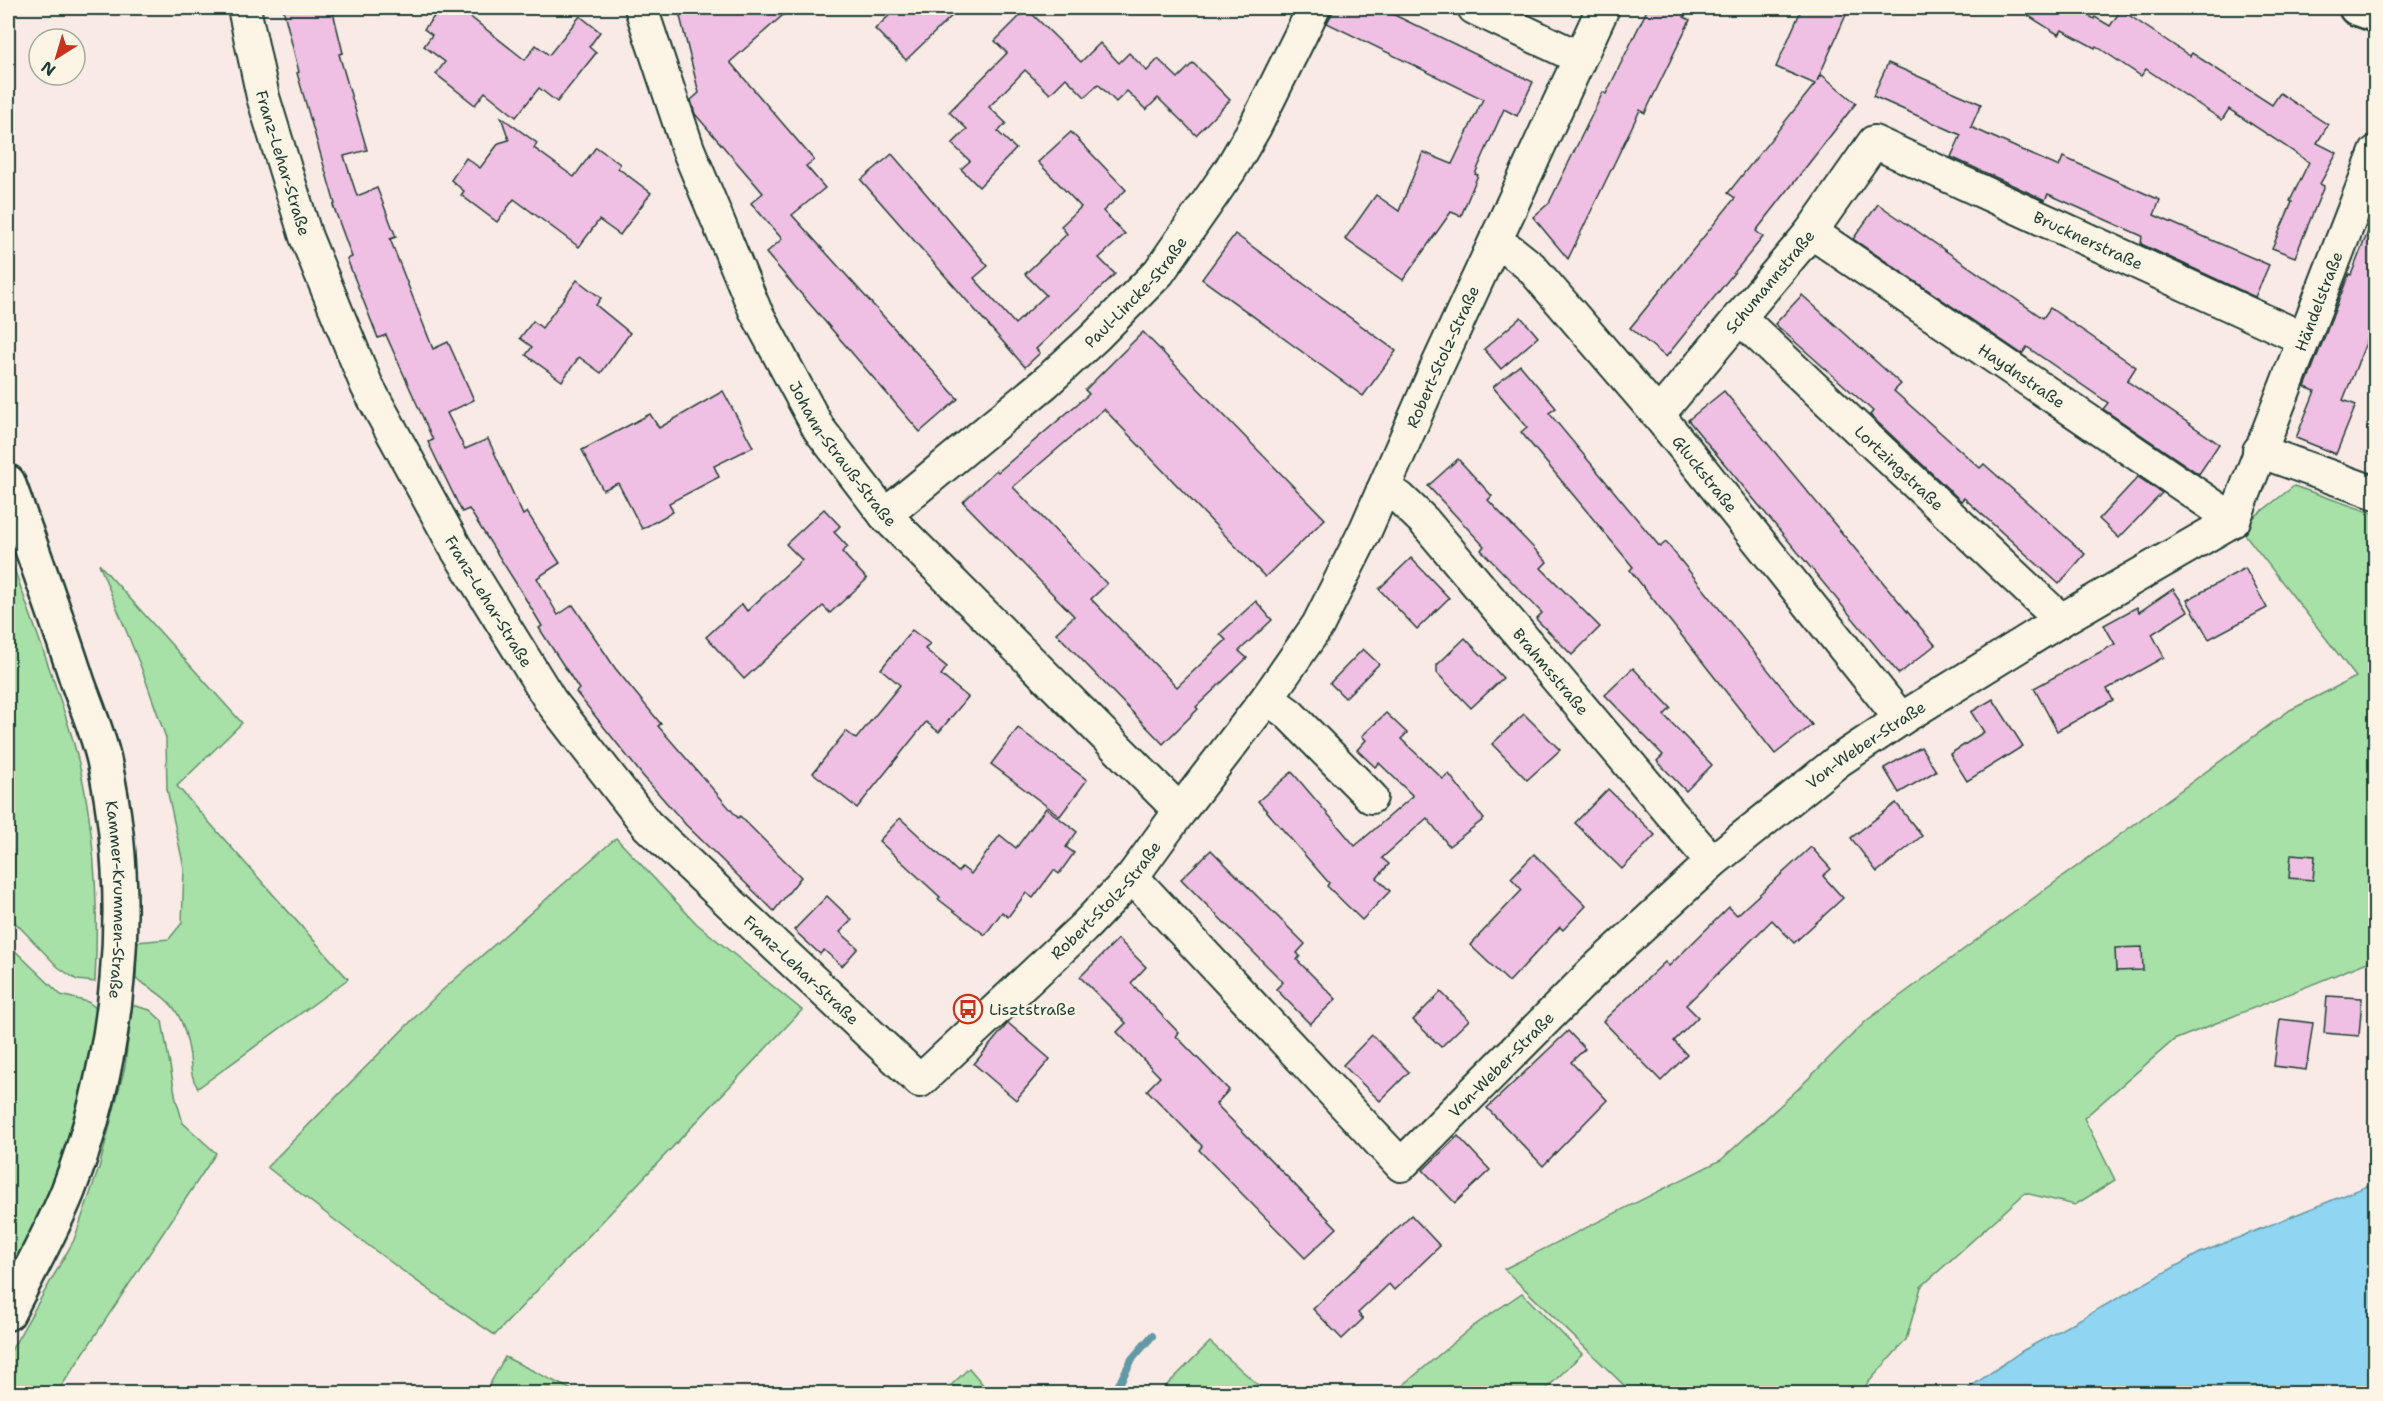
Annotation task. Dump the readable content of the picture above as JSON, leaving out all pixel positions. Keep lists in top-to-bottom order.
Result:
{
  "streets": {
    "street": [
      "Franz-Lehar-Straße",
      "Brucknerstraße",
      "Schumannstraße",
      "Paul-Lincke-Straße",
      "Händelstraße",
      "Robert-Stolz-Straße",
      "Haydnstraße",
      "Johann-Strauß-Straße",
      "Lortzingstraße",
      "Gluckstraße",
      "Brahmsstraße",
      "Von-Weber-Straße",
      "Kammer-Krummen-Straße"
    ]
  },
  "crossings": [
    ["Franz-Lehar-Straße", "Robert-Stolz-Straße"],
    ["Brucknerstraße", "Schumannstraße"],
    ["Brucknerstraße", "Händelstraße"],
    ["Schumannstraße", "Haydnstraße"],
    ["Schumannstraße", "Lortzingstraße"],
    ["Schumannstraße", "Gluckstraße"],
    ["Paul-Lincke-Straße", "Johann-Strauß-Straße"],
    ["Robert-Stolz-Straße", "Johann-Strauß-Straße"],
    ["Robert-Stolz-Straße", "Gluckstraße"],
    ["Robert-Stolz-Straße", "Brahmsstraße"],
    ["Robert-Stolz-Straße", "Von-Weber-Straße"],
    ["Haydnstraße", "Von-Weber-Straße"],
    ["Lortzingstraße", "Von-Weber-Straße"],
    ["Gluckstraße", "Von-Weber-Straße"],
    ["Brahmsstraße", "Von-Weber-Straße"]
  ],
  "places": {
    "bus stop": ["Lisztstraße"]
  },
  "north": "bottom left"
}
